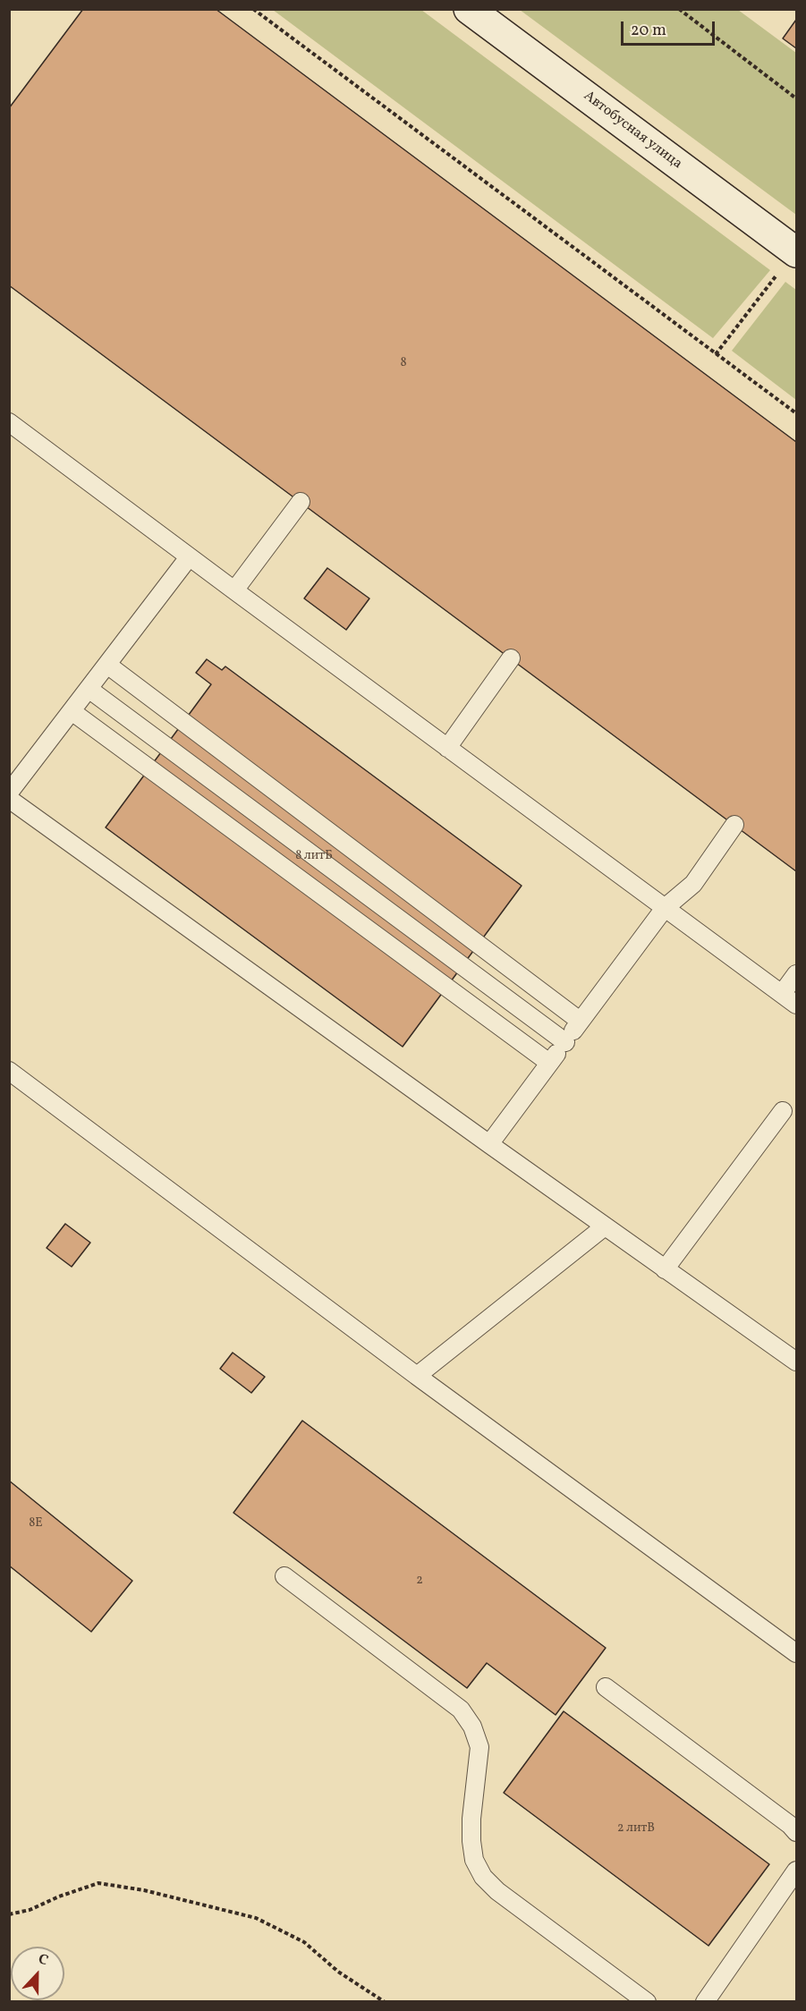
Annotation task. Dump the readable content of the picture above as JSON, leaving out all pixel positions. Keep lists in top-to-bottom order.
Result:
{
  "streets": {
    "street": ["Автобусная улица"]
  },
  "house_numbers": [
    "8",
    "8 литБ",
    "8Е",
    "2",
    "2 литВ"
  ],
  "scale_bar": "20 m",
  "north": "top"
}
